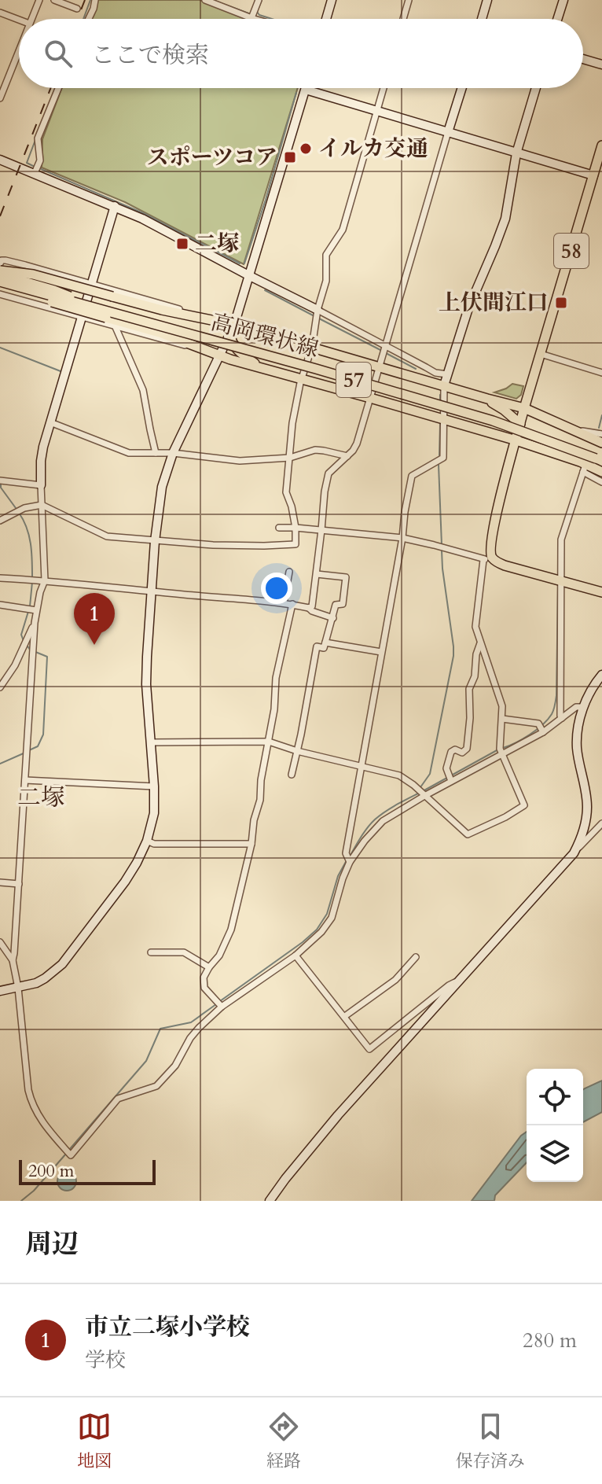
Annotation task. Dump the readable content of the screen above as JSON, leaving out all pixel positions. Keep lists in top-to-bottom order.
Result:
{
  "streets": {
    "main road": ["58", "高岡環状線", "57"]
  },
  "crossings": [
    ["58", "57"],
    ["高岡環状線", "57"]
  ],
  "districts": ["二塚"],
  "places": {
    "other": ["イルカ交通"],
    "transit": ["スポーツコア", "二塚", "上伏間江口"]
  },
  "scale_bar": "200 m",
  "page": {
    "search": "ここで検索",
    "pins": "1",
    "scale": "200 m",
    "heading": "周辺",
    "list": [
      {
        "mark": "1",
        "name": "市立二塚小学校",
        "note": "学校",
        "value": "280 m"
      }
    ],
    "nav": ["地図", "経路", "保存済み"]
  }
}
